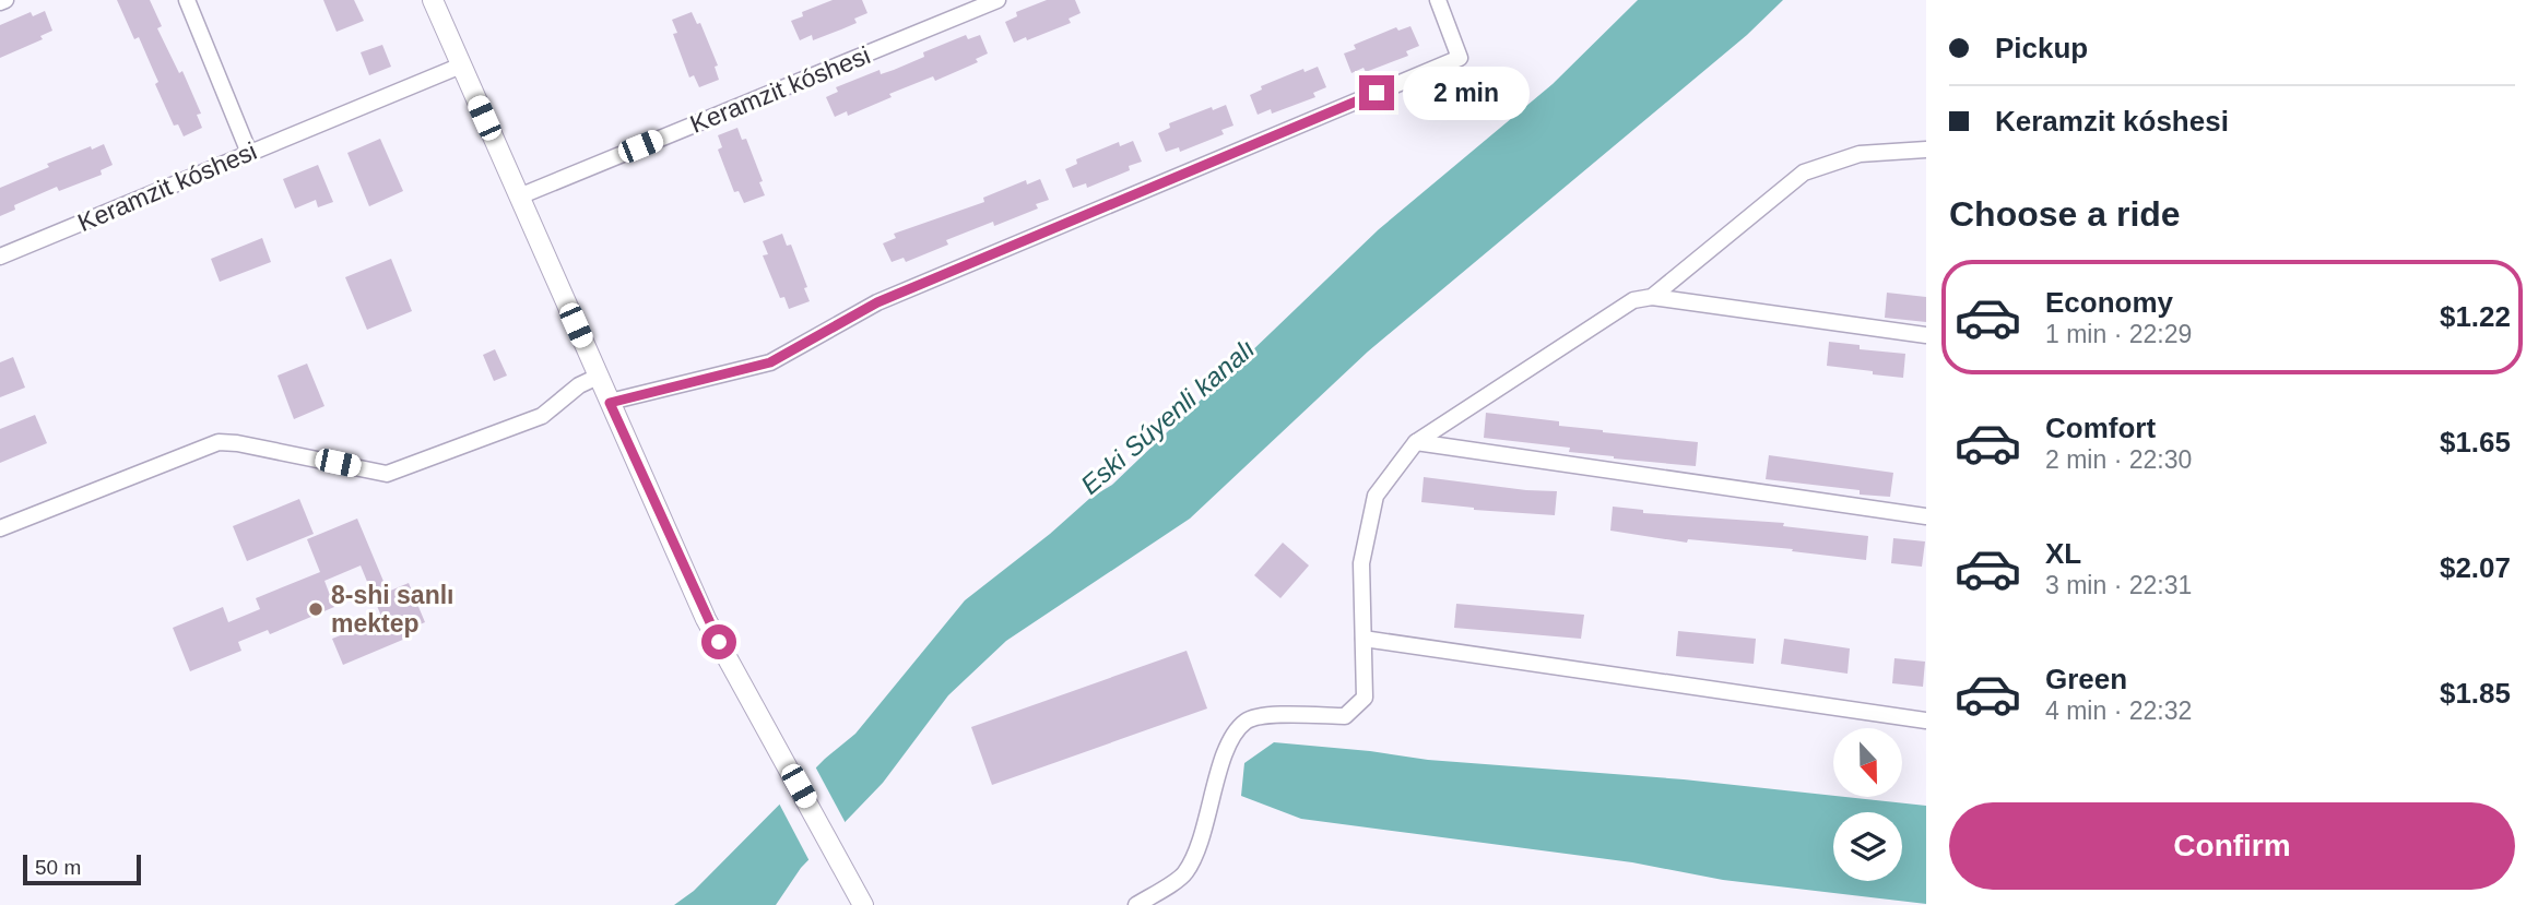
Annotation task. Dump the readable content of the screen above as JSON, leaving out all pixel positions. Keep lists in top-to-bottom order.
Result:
{
  "streets": {
    "street": ["Keramzit kóshesi"]
  },
  "water": ["Eski Súyenli kanalı"],
  "places": ["8-shi sanlı mektep"],
  "scale_bar": "50 m",
  "north": "bottom",
  "page": {
    "banner": ["Pickup", "Keramzit kóshesi"],
    "bubble": "2 min",
    "heading": "Choose a ride",
    "list": [
      {
        "name": "Economy",
        "note": "1 min · 22:29",
        "value": "$1.22"
      },
      {
        "name": "Comfort",
        "note": "2 min · 22:30",
        "value": "$1.65"
      },
      {
        "name": "XL",
        "note": "3 min · 22:31",
        "value": "$2.07"
      },
      {
        "name": "Green",
        "note": "4 min · 22:32",
        "value": "$1.85"
      }
    ],
    "buttons": "Confirm",
    "scale": "50 m"
  }
}
